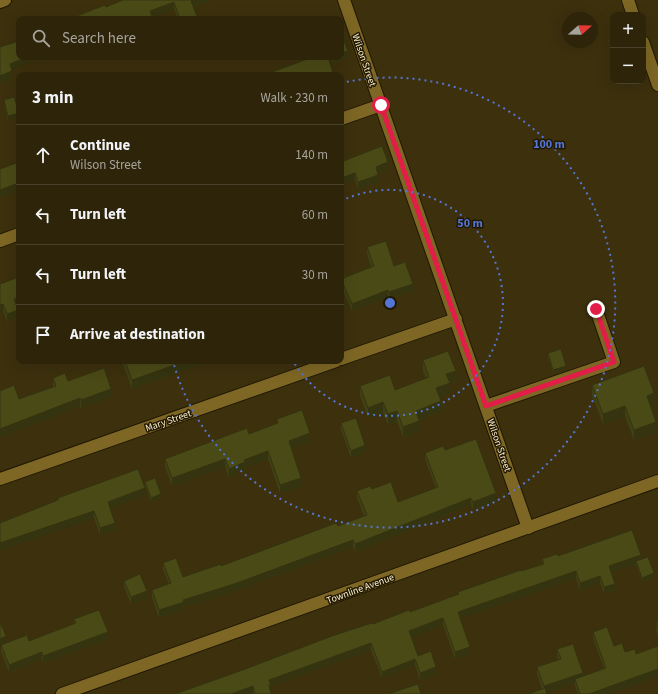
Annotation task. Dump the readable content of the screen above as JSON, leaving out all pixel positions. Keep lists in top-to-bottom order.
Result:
{
  "streets": {
    "street": ["Wilson Street", "Mary Street", "Townline Avenue"]
  },
  "crossings": [
    ["Wilson Street", "Townline Avenue"]
  ],
  "north": "right",
  "page": {
    "map_buttons": ["+", "−"],
    "search": "Search here",
    "heading": ["3 min", "Walk · 230 m"],
    "list": [
      ["Continue", "Wilson Street", "140 m"],
      ["Turn left", "60 m"],
      ["Turn left", "30 m"],
      "Arrive at destination"
    ]
  },
  "rings": ["100 m", "50 m"]
}
